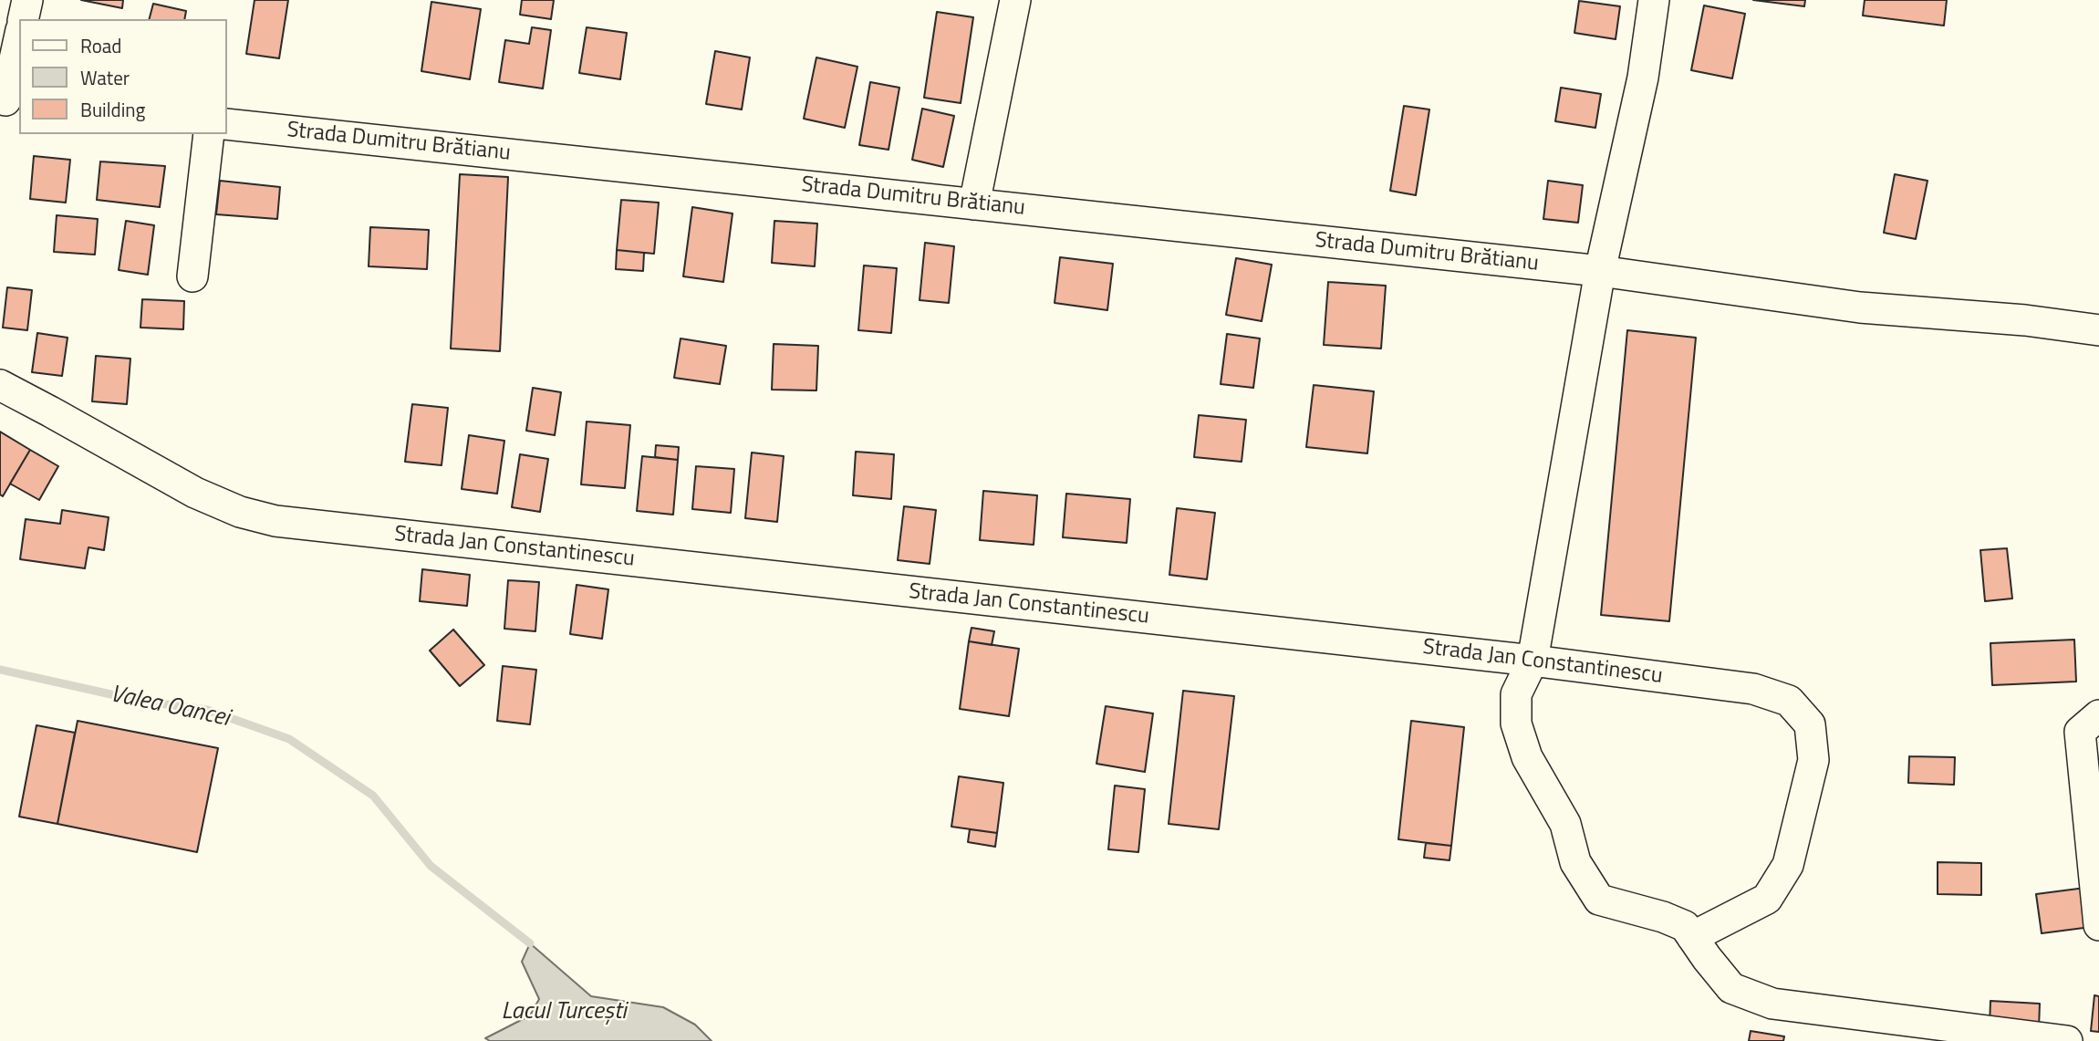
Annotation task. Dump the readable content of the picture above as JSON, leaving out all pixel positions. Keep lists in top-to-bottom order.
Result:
{
  "streets": {
    "street": ["Strada Dumitru Brătianu", "Strada Jan Constantinescu"]
  },
  "water": ["Valea Oancei", "Lacul Turcești"],
  "legend": ["Road", "Water", "Building"]
}
